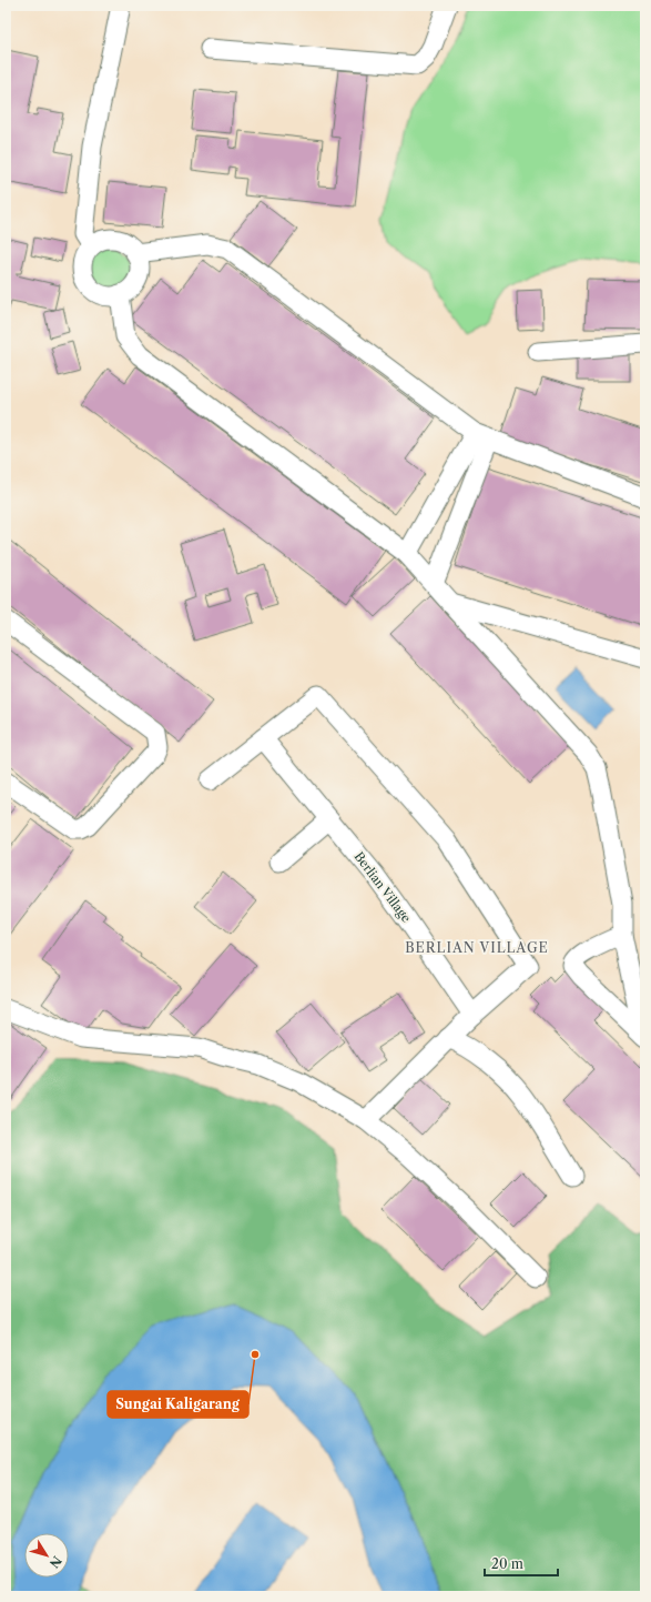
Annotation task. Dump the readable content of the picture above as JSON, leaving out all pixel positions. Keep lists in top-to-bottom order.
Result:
{
  "streets": {
    "street": ["Berlian Village"]
  },
  "districts": ["BERLIAN VILLAGE"],
  "places": ["Sungai Kaligarang"],
  "scale_bar": "20 m",
  "north": "bottom right"
}
